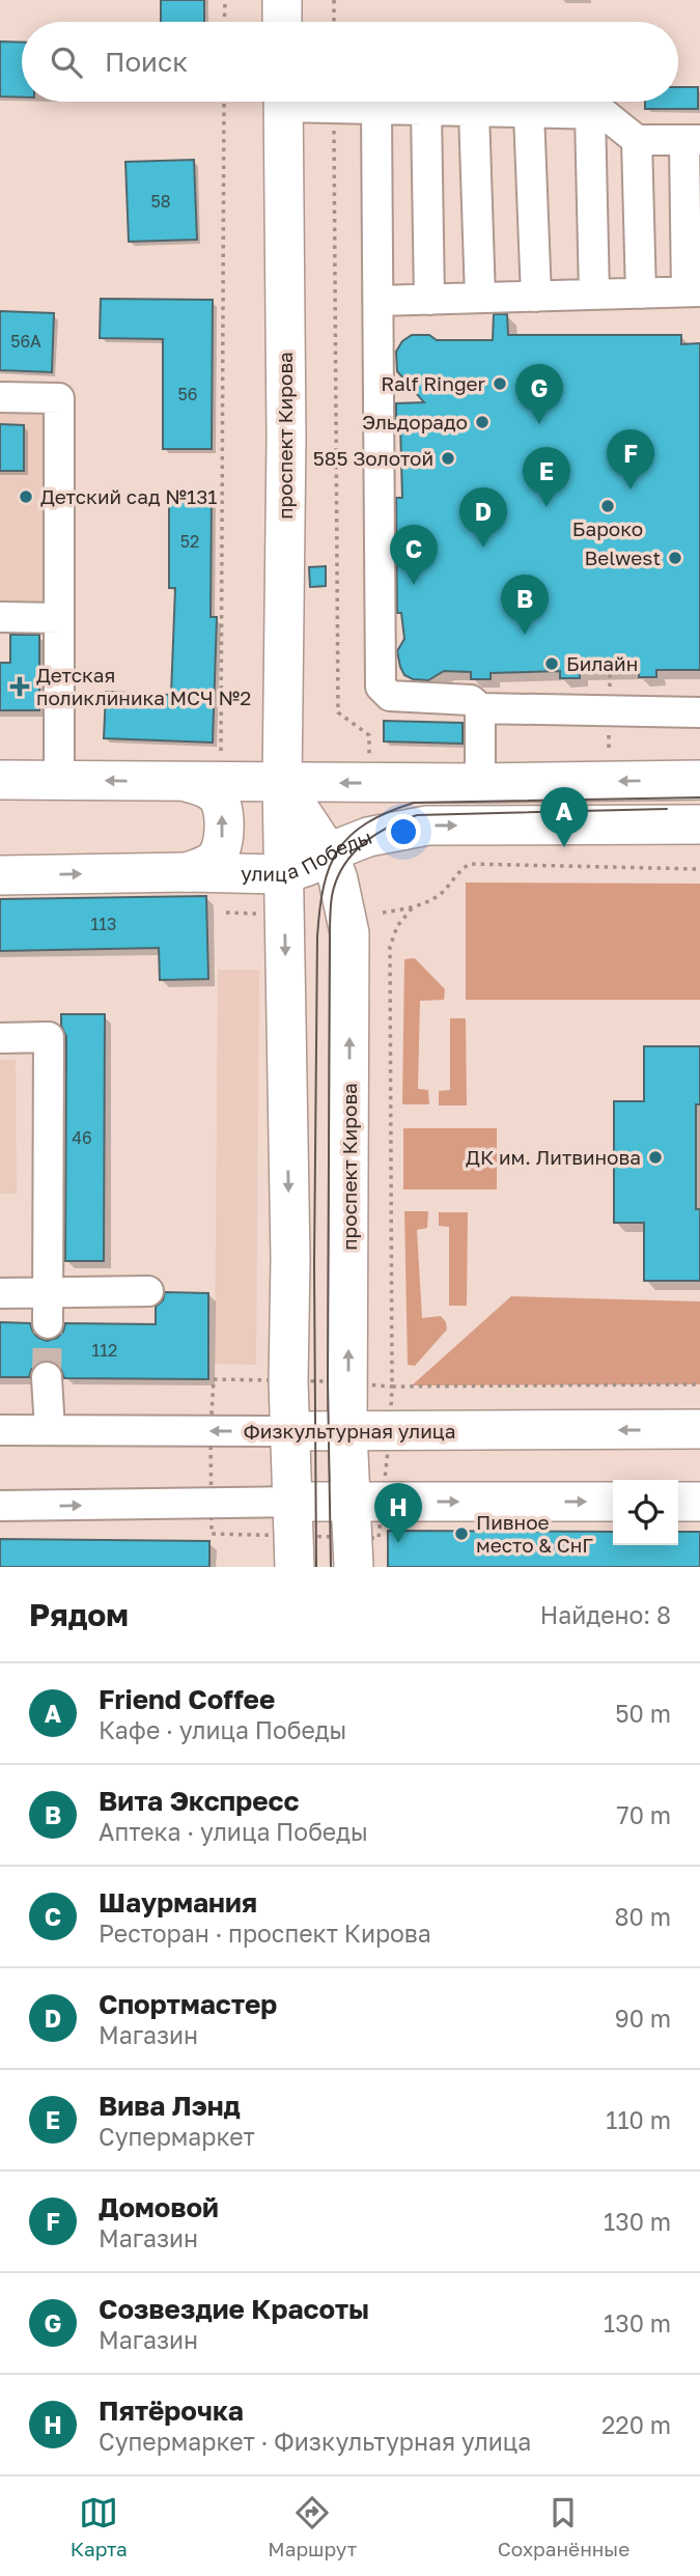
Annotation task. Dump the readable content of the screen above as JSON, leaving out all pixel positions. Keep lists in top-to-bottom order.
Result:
{
  "streets": {
    "main road": ["проспект Кирова", "улица Победы", "Физкультурная улица"]
  },
  "crossings": [
    ["проспект Кирова", "улица Победы"],
    ["проспект Кирова", "Физкультурная улица"]
  ],
  "places": {
    "other": [
      "Ralf Ringer",
      "Эльдорадо",
      "585 Золотой",
      "Детский сад №131",
      "Бароко",
      "Belwest",
      "Билайн",
      "ДК им. Литвинова",
      "Пивное место & СнГ"
    ],
    "health": ["Детская поликлиника МСЧ №2"]
  },
  "house_numbers": [
    "58",
    "56А",
    "56",
    "52",
    "113",
    "46",
    "112"
  ],
  "page": {
    "search": "Поиск",
    "pins": [
      "G",
      "F",
      "E",
      "D",
      "C",
      "B",
      "A",
      "H"
    ],
    "heading": ["Рядом", "Найдено: 8"],
    "list": [
      {
        "mark": "A",
        "name": "Friend Coffee",
        "note": "Кафе · улица Победы",
        "value": "50 m"
      },
      {
        "mark": "B",
        "name": "Вита Экспресс",
        "note": "Аптека · улица Победы",
        "value": "70 m"
      },
      {
        "mark": "C",
        "name": "Шаурмания",
        "note": "Ресторан · проспект Кирова",
        "value": "80 m"
      },
      {
        "mark": "D",
        "name": "Спортмастер",
        "note": "Магазин",
        "value": "90 m"
      },
      {
        "mark": "E",
        "name": "Вива Лэнд",
        "note": "Супермаркет",
        "value": "110 m"
      },
      {
        "mark": "F",
        "name": "Домовой",
        "note": "Магазин",
        "value": "130 m"
      },
      {
        "mark": "G",
        "name": "Созвездие Красоты",
        "note": "Магазин",
        "value": "130 m"
      },
      {
        "mark": "H",
        "name": "Пятёрочка",
        "note": "Супермаркет · Физкультурная улица",
        "value": "220 m"
      }
    ],
    "nav": ["Карта", "Маршрут", "Сохранённые"]
  }
}
